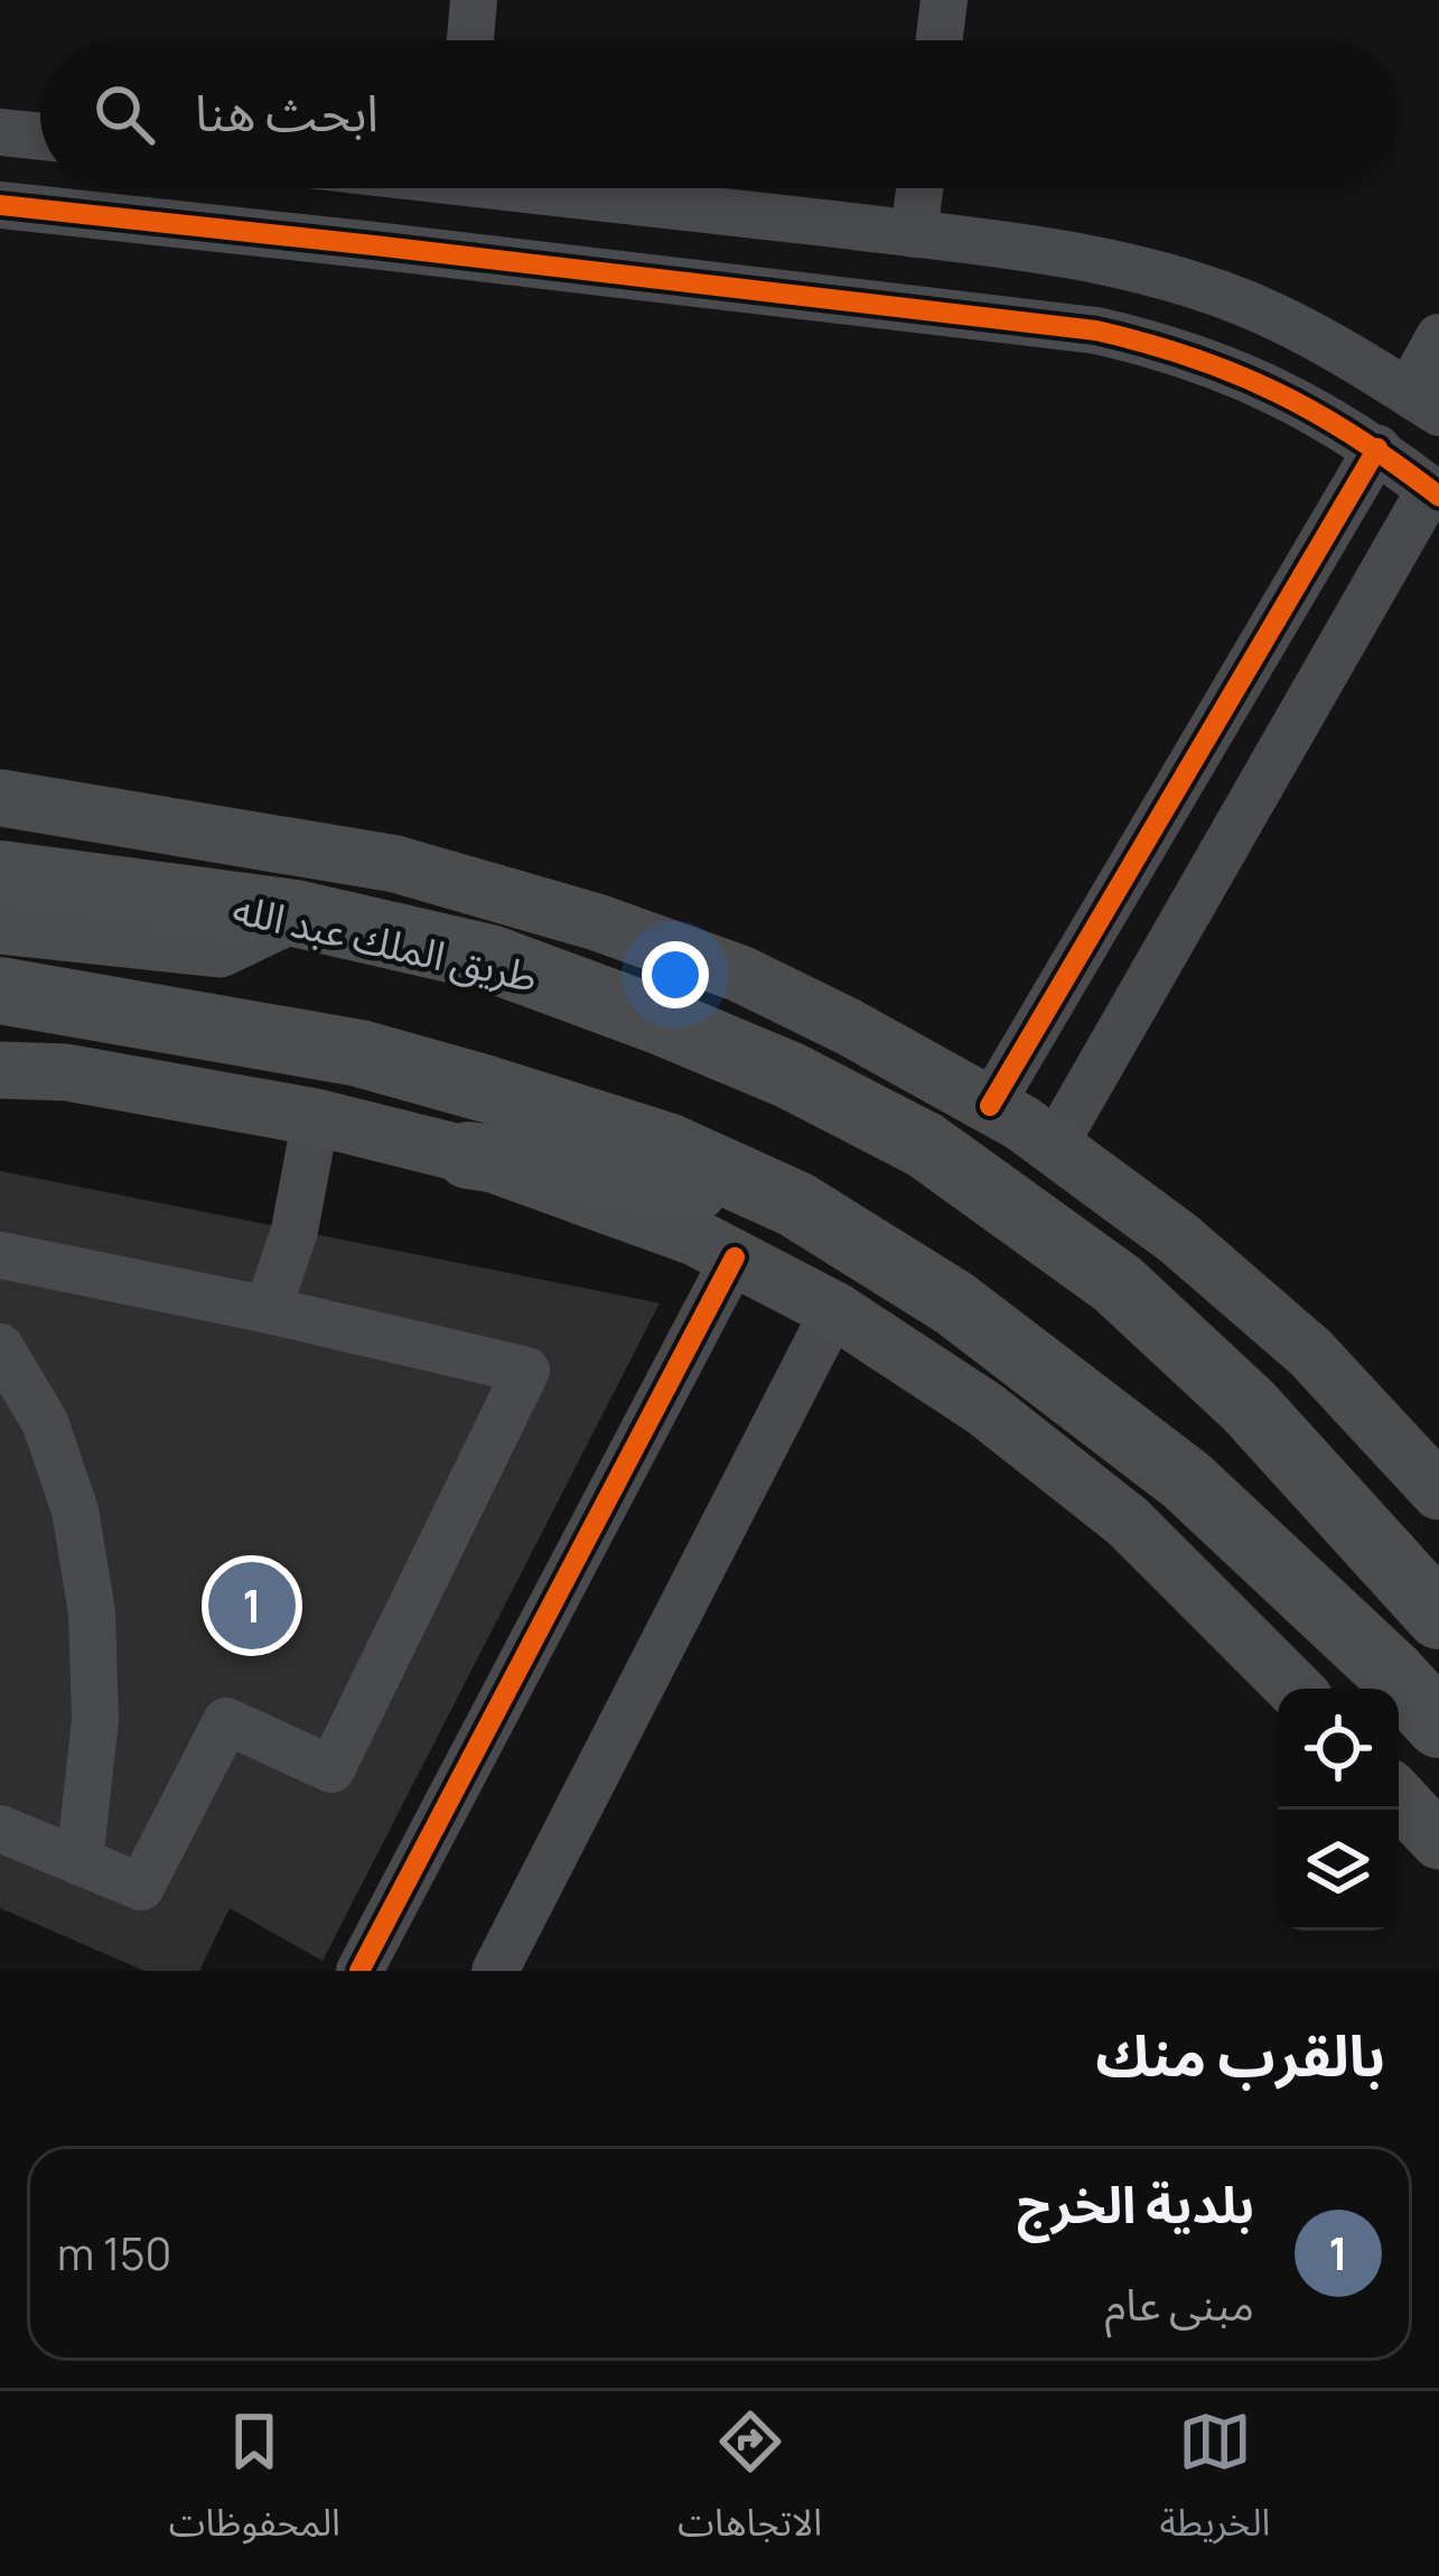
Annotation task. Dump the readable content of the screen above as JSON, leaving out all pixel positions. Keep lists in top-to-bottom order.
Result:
{
  "streets": {
    "highway": ["طريق الملك عبد الله"]
  },
  "page": {
    "search": "ابحث هنا",
    "pins": "1",
    "heading": "بالقرب منك",
    "list": [
      {
        "mark": "1",
        "name": "بلدية الخرج",
        "note": "مبنى عام",
        "value": "150 m"
      }
    ],
    "nav": ["الخريطة", "الاتجاهات", "المحفوظات"]
  }
}
